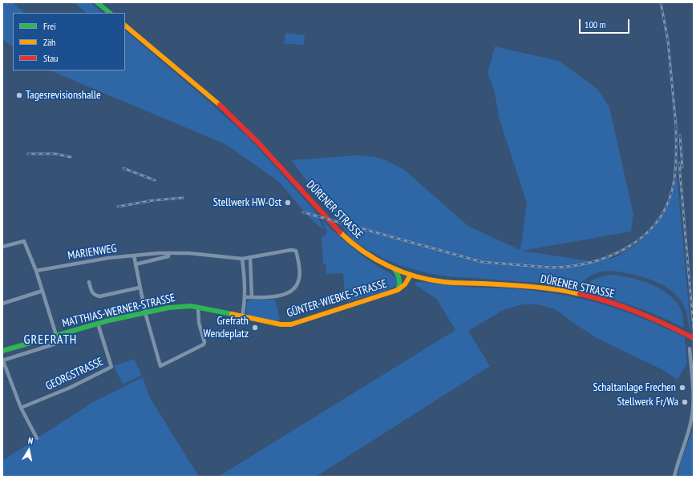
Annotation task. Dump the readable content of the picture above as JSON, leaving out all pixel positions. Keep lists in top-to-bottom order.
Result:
{
  "streets": {
    "main road": ["DÜRENER STRASSE", "GÜNTER-WIEBKE-STRASSE", "MATTHIAS-WERNER-STRASSE"],
    "street": ["MARIENWEG", "GEORGSTRASSE"]
  },
  "crossings": [
    ["DÜRENER STRASSE", "GÜNTER-WIEBKE-STRASSE"],
    ["GÜNTER-WIEBKE-STRASSE", "MATTHIAS-WERNER-STRASSE"],
    ["MATTHIAS-WERNER-STRASSE", "GEORGSTRASSE"]
  ],
  "districts": ["GREFRATH"],
  "places": [
    "Tagesrevisionshalle",
    "Stellwerk HW-Ost",
    "Grefrath Wendeplatz",
    "Schaltanlage Frechen",
    "Stellwerk Fr/Wa"
  ],
  "legend": ["Frei", "Zäh", "Stau"],
  "scale_bar": "100 m",
  "north": "top"
}
